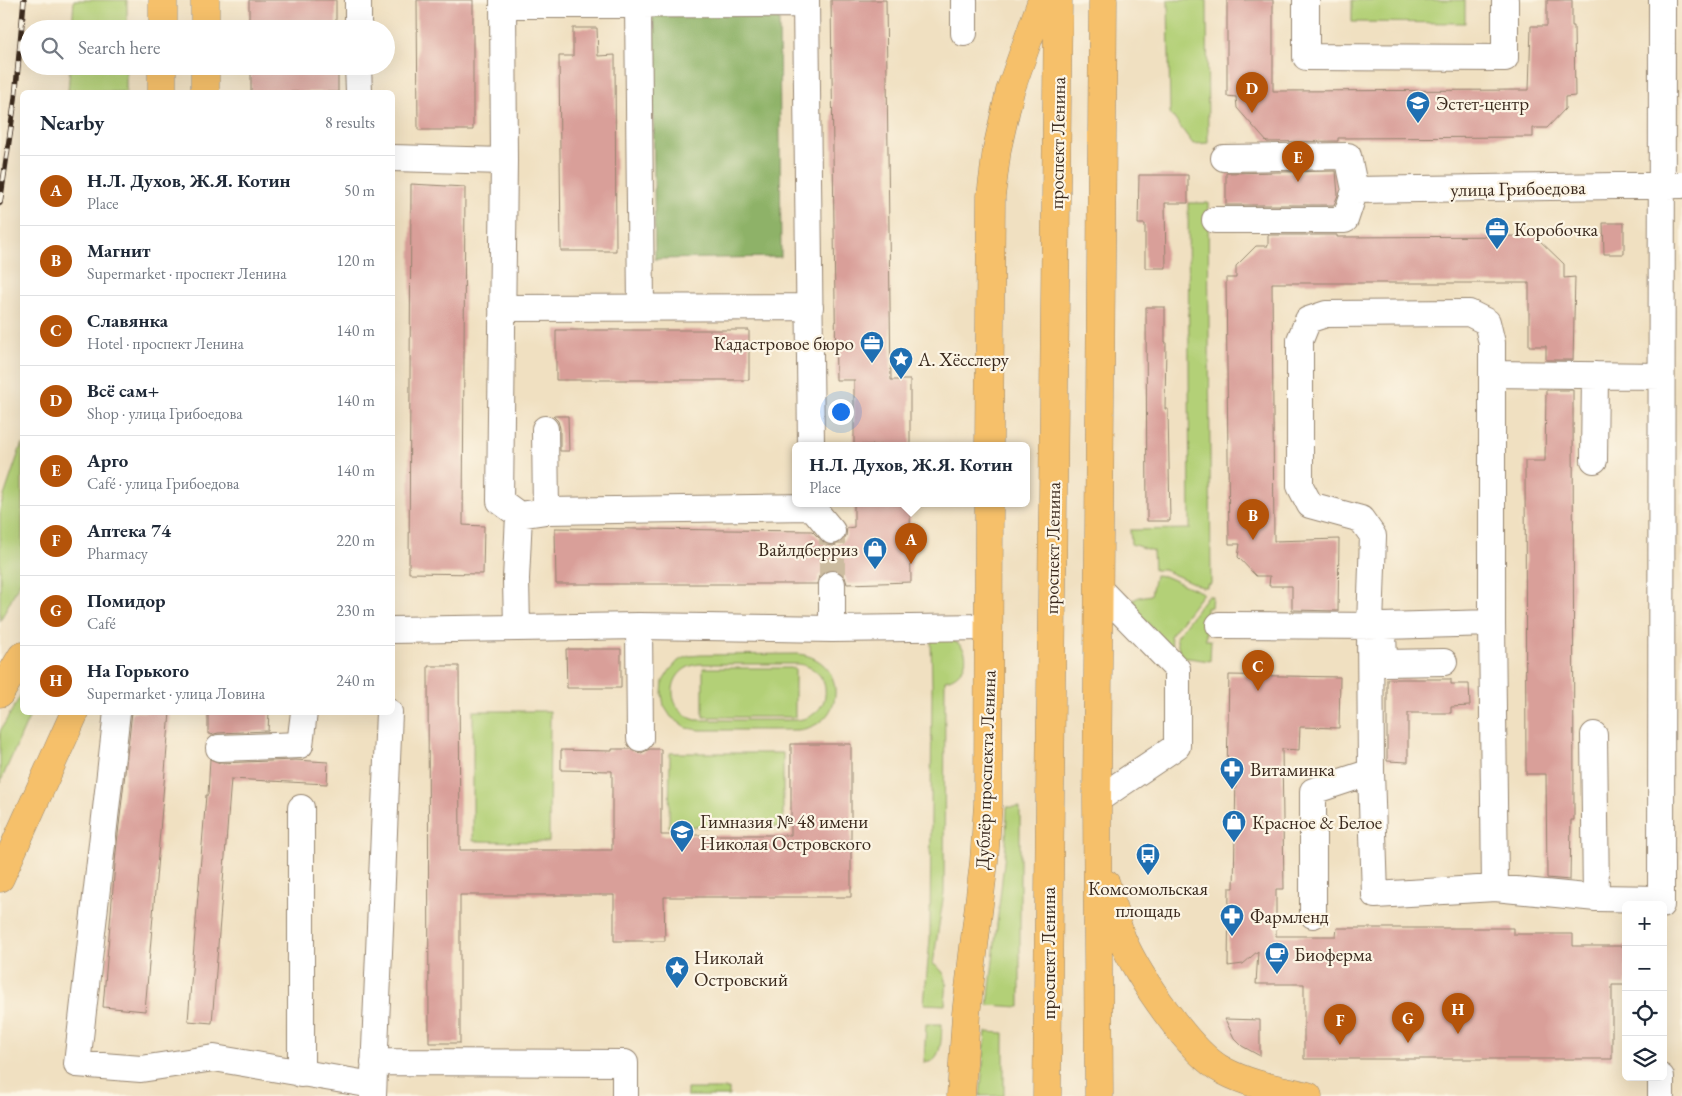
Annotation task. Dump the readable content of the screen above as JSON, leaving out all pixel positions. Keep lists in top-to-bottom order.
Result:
{
  "streets": {
    "main road": ["проспект Ленина", "Дублёр проспекта Ленина"],
    "street": ["улица Грибоедова"]
  },
  "places": {
    "school or university": ["Эстет-центр", "Гимназия № 48 имени Николая Островского"],
    "office": ["Коробочка", "Кадастровое бюро"],
    "place": ["А. Хёсслеру", "Николай Островский"],
    "shop": ["Вайлдберриз", "Красное & Белое"],
    "pharmacy": ["Витаминка", "Фармленд"],
    "bus stop": ["Комсомольская площадь"],
    "cafe": ["Биоферма"]
  },
  "page": {
    "search": "Search here",
    "pins": [
      "D",
      "E",
      "B",
      "A",
      "C",
      "H",
      "G",
      "F"
    ],
    "heading": ["Nearby", "8 results"],
    "list": [
      {
        "mark": "A",
        "name": "Н.Л. Духов, Ж.Я. Котин",
        "note": "Place",
        "value": "50 m"
      },
      {
        "mark": "B",
        "name": "Магнит",
        "note": "Supermarket · проспект Ленина",
        "value": "120 m"
      },
      {
        "mark": "C",
        "name": "Славянка",
        "note": "Hotel · проспект Ленина",
        "value": "140 m"
      },
      {
        "mark": "D",
        "name": "Всё сам+",
        "note": "Shop · улица Грибоедова",
        "value": "140 m"
      },
      {
        "mark": "E",
        "name": "Арго",
        "note": "Café · улица Грибоедова",
        "value": "140 m"
      },
      {
        "mark": "F",
        "name": "Аптека 74",
        "note": "Pharmacy",
        "value": "220 m"
      },
      {
        "mark": "G",
        "name": "Помидор",
        "note": "Café",
        "value": "230 m"
      },
      {
        "mark": "H",
        "name": "На Горького",
        "note": "Supermarket · улица Ловина",
        "value": "240 m"
      }
    ],
    "popup": ["Н.Л. Духов, Ж.Я. Котин", "Place"],
    "map_buttons": ["+", "−"]
  }
}
